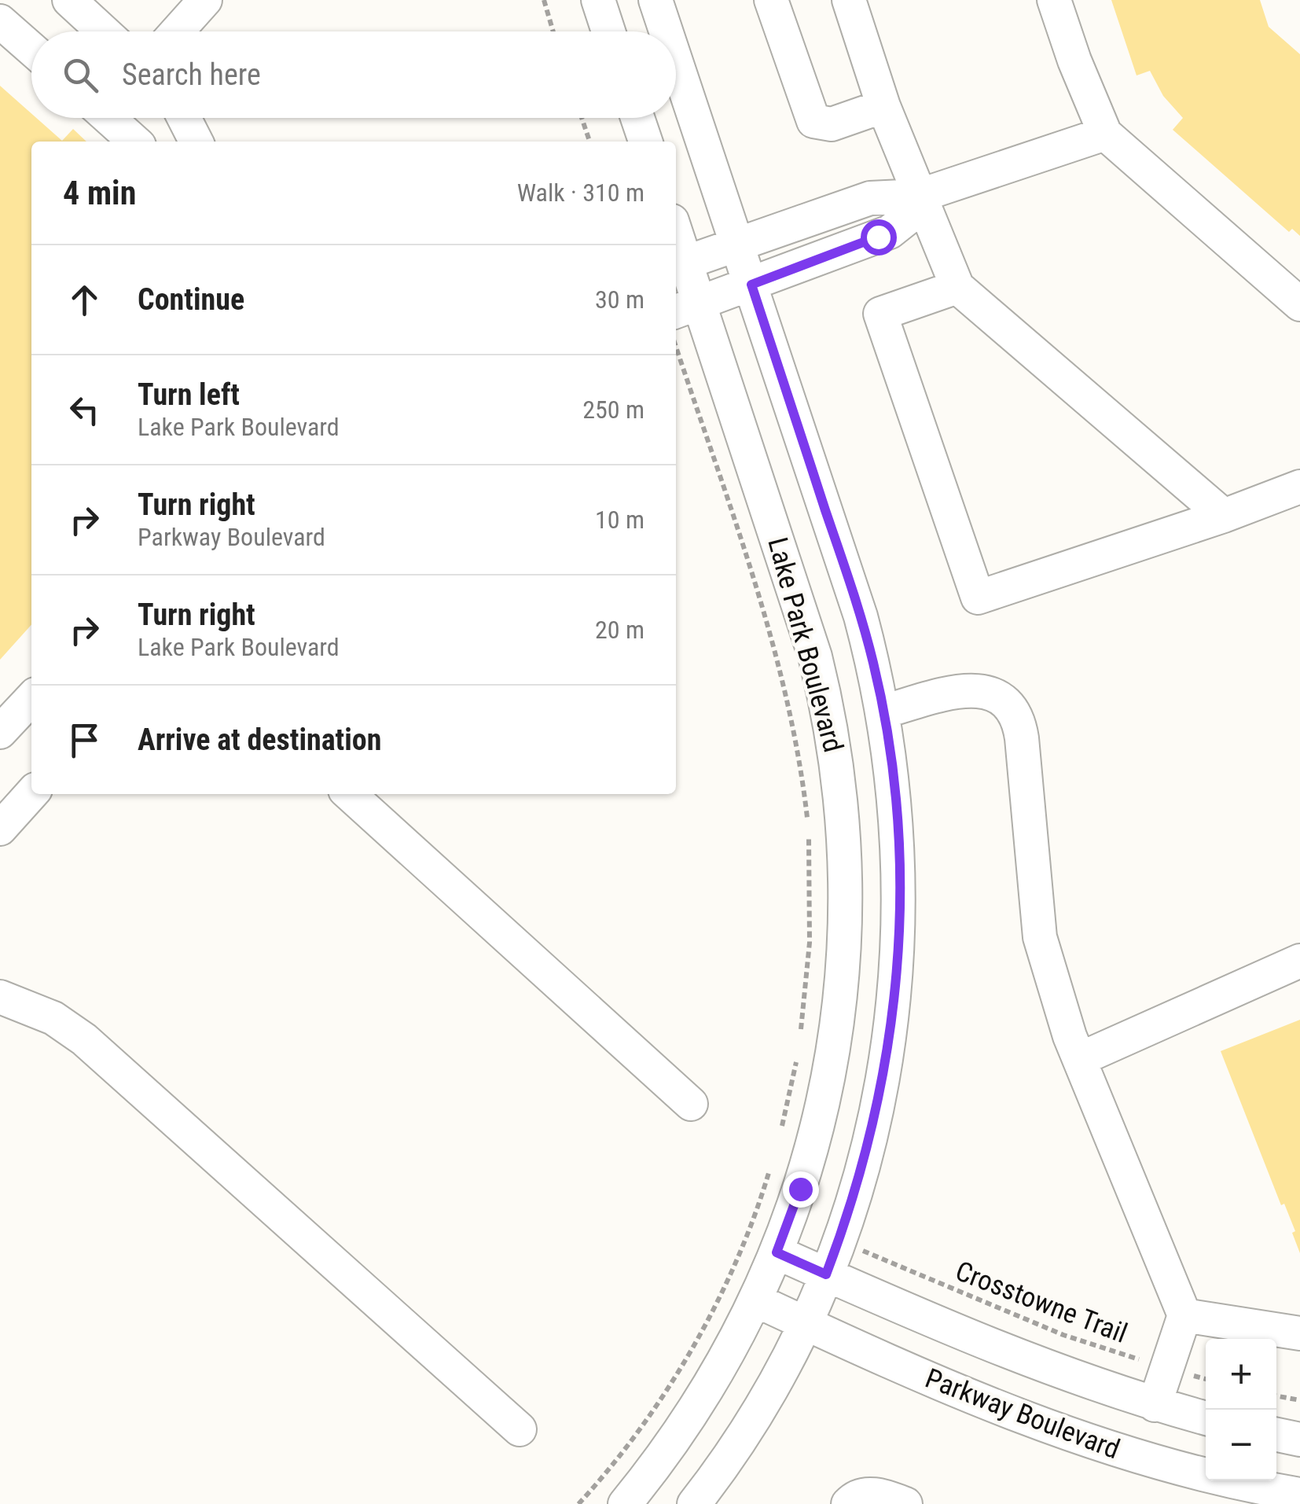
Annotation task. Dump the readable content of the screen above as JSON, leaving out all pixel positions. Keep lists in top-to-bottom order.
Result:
{
  "streets": {
    "street": ["Lake Park Boulevard", "Parkway Boulevard"],
    "path": ["Crosstowne Trail"]
  },
  "crossings": [
    ["Lake Park Boulevard", "Parkway Boulevard"]
  ],
  "page": {
    "search": "Search here",
    "heading": ["4 min", "Walk · 310 m"],
    "list": [
      ["Continue", "30 m"],
      ["Turn left", "Lake Park Boulevard", "250 m"],
      ["Turn right", "Parkway Boulevard", "10 m"],
      ["Turn right", "Lake Park Boulevard", "20 m"],
      "Arrive at destination"
    ],
    "map_buttons": ["+", "−"]
  }
}
